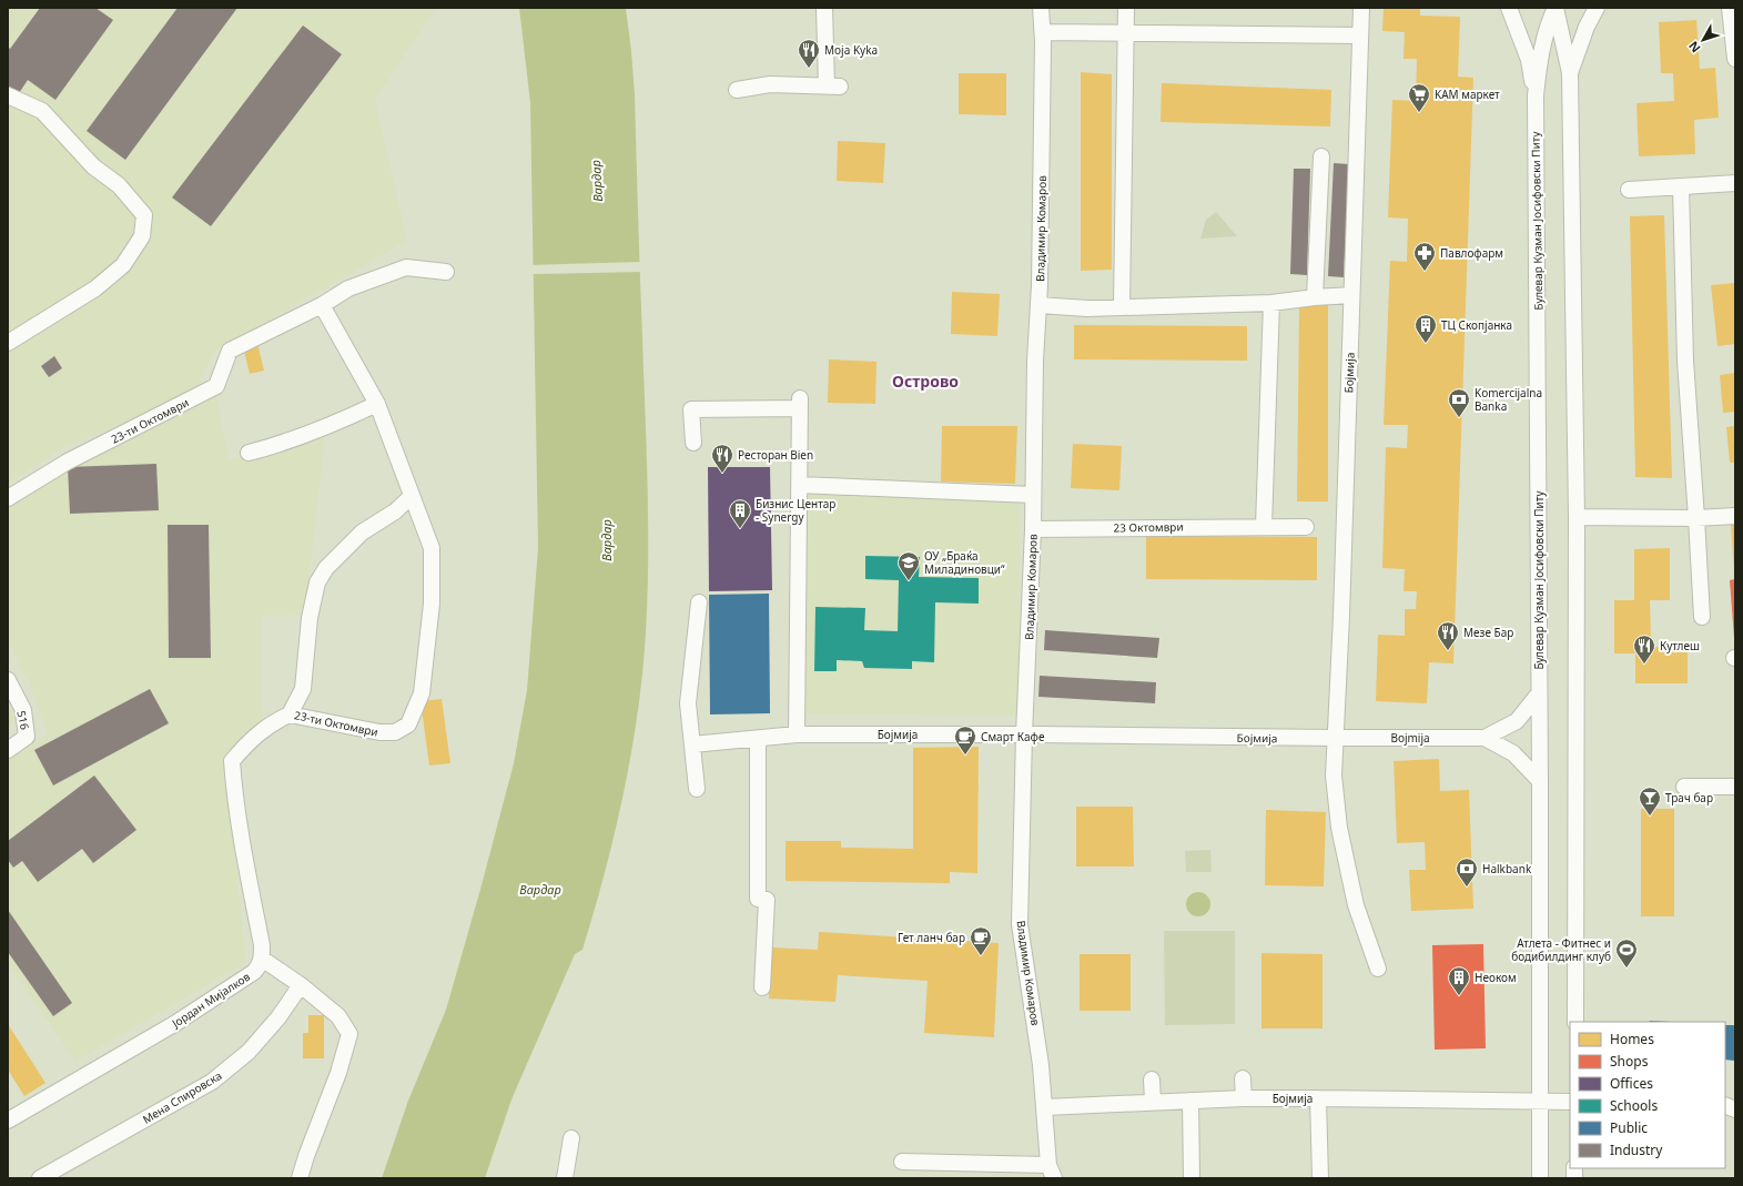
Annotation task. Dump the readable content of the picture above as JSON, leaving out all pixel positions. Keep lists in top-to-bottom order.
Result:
{
  "streets": {
    "street": [
      "Булевар Кузман Јосифовски Питу",
      "Владимир Комаров",
      "Бојмија",
      "23-ти Октомври",
      "23 Октомври",
      "516",
      "Bojmija",
      "Јордан Мијалков",
      "Мена Спировска"
    ]
  },
  "crossings": [
    ["Булевар Кузман Јосифовски Питу", "Бојмија"],
    ["Владимир Комаров", "Бојмија"],
    ["Владимир Комаров", "23 Октомври"],
    ["Бојмија", "Bojmija"]
  ],
  "districts": ["Острово"],
  "water": ["Вардар"],
  "places": {
    "restaurant": [
      "Moja Kyka",
      "Ресторан Bien",
      "Мезе Бар",
      "Кутлеш"
    ],
    "supermarket": ["KAM маркет"],
    "pharmacy": ["Павлофарм"],
    "building": ["ТЦ Скопјанка", "Бизнис Центар - Synergy", "Неоком"],
    "bank": ["Komercijalna Banka", "Halkbank"],
    "school or university": ["ОУ „Браќа Миладиновци“"],
    "cafe": ["Смарт Кафе", "Гет ланч бар"],
    "bar": ["Трач бар"],
    "sports": ["Атлета - Фитнес и бодибилдинг клуб"]
  },
  "legend": [
    "Homes",
    "Shops",
    "Offices",
    "Schools",
    "Public",
    "Industry"
  ],
  "north": "bottom left"
}
